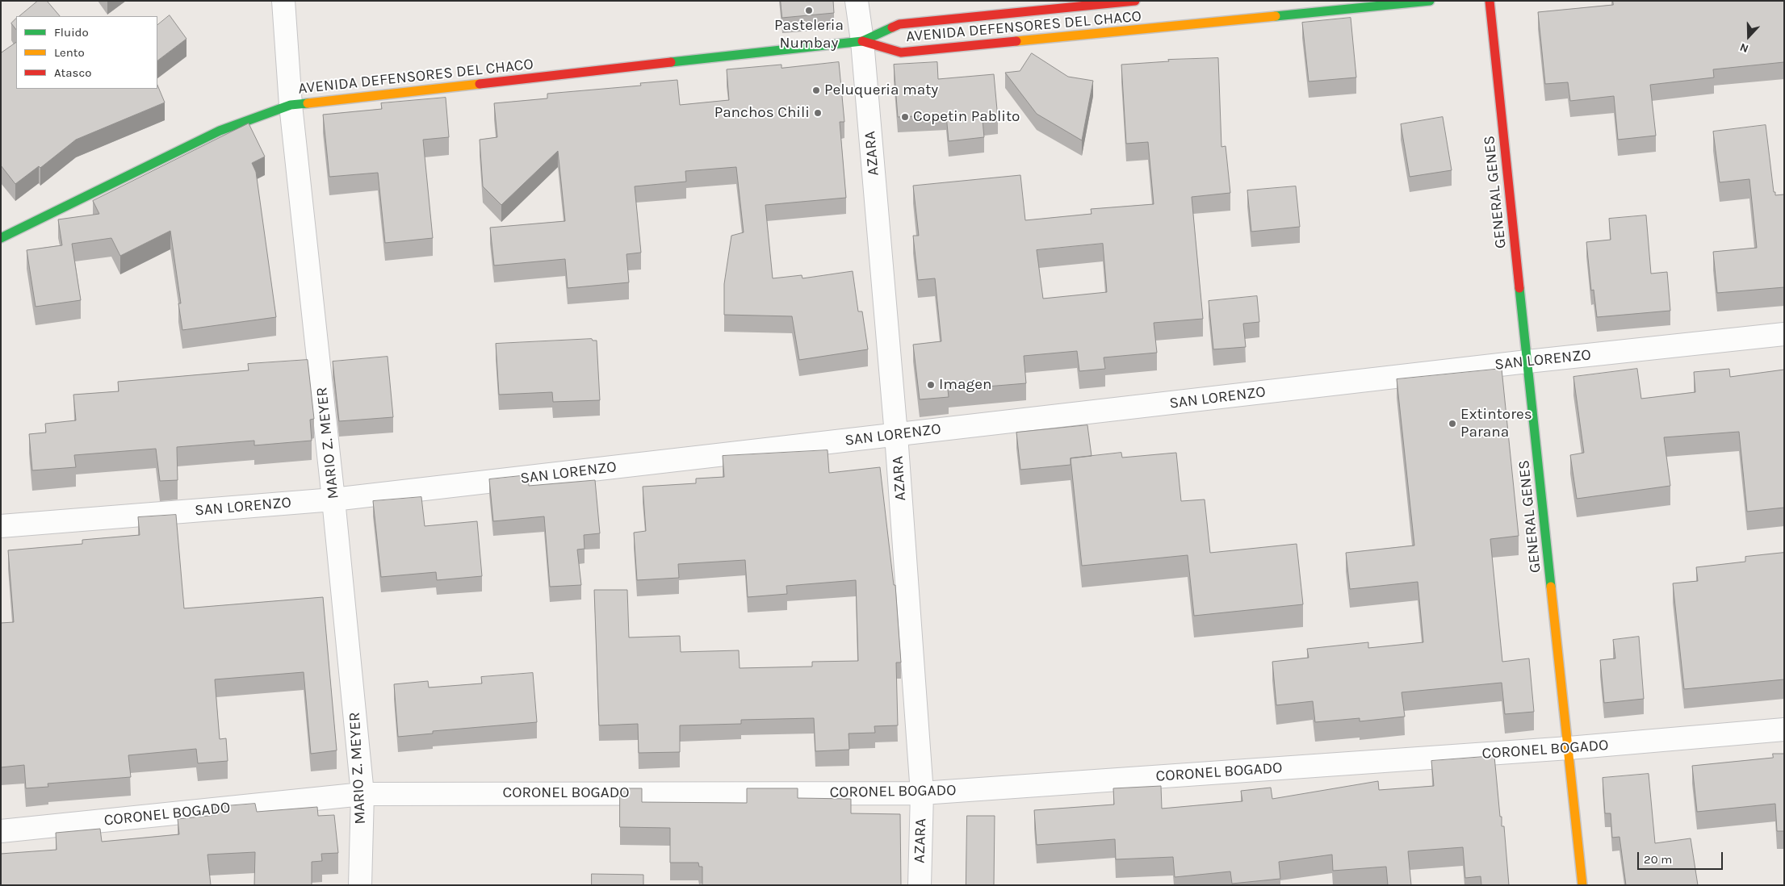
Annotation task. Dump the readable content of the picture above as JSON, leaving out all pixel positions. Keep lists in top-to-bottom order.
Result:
{
  "streets": {
    "street": [
      "AVENIDA DEFENSORES DEL CHACO",
      "AZARA",
      "GENERAL GENES",
      "SAN LORENZO",
      "MARIO Z. MEYER",
      "CORONEL BOGADO"
    ]
  },
  "crossings": [
    ["AVENIDA DEFENSORES DEL CHACO", "AZARA"],
    ["AVENIDA DEFENSORES DEL CHACO", "MARIO Z. MEYER"],
    ["AZARA", "SAN LORENZO"],
    ["AZARA", "CORONEL BOGADO"],
    ["GENERAL GENES", "SAN LORENZO"],
    ["GENERAL GENES", "CORONEL BOGADO"],
    ["SAN LORENZO", "MARIO Z. MEYER"],
    ["MARIO Z. MEYER", "CORONEL BOGADO"]
  ],
  "places": [
    "Pasteleria Numbay",
    "Peluqueria maty",
    "Panchos Chili",
    "Copetin Pablito",
    "Imagen",
    "Extintores Parana"
  ],
  "legend": ["Fluido", "Lento", "Atasco"],
  "scale_bar": "20 m",
  "north": "bottom"
}
